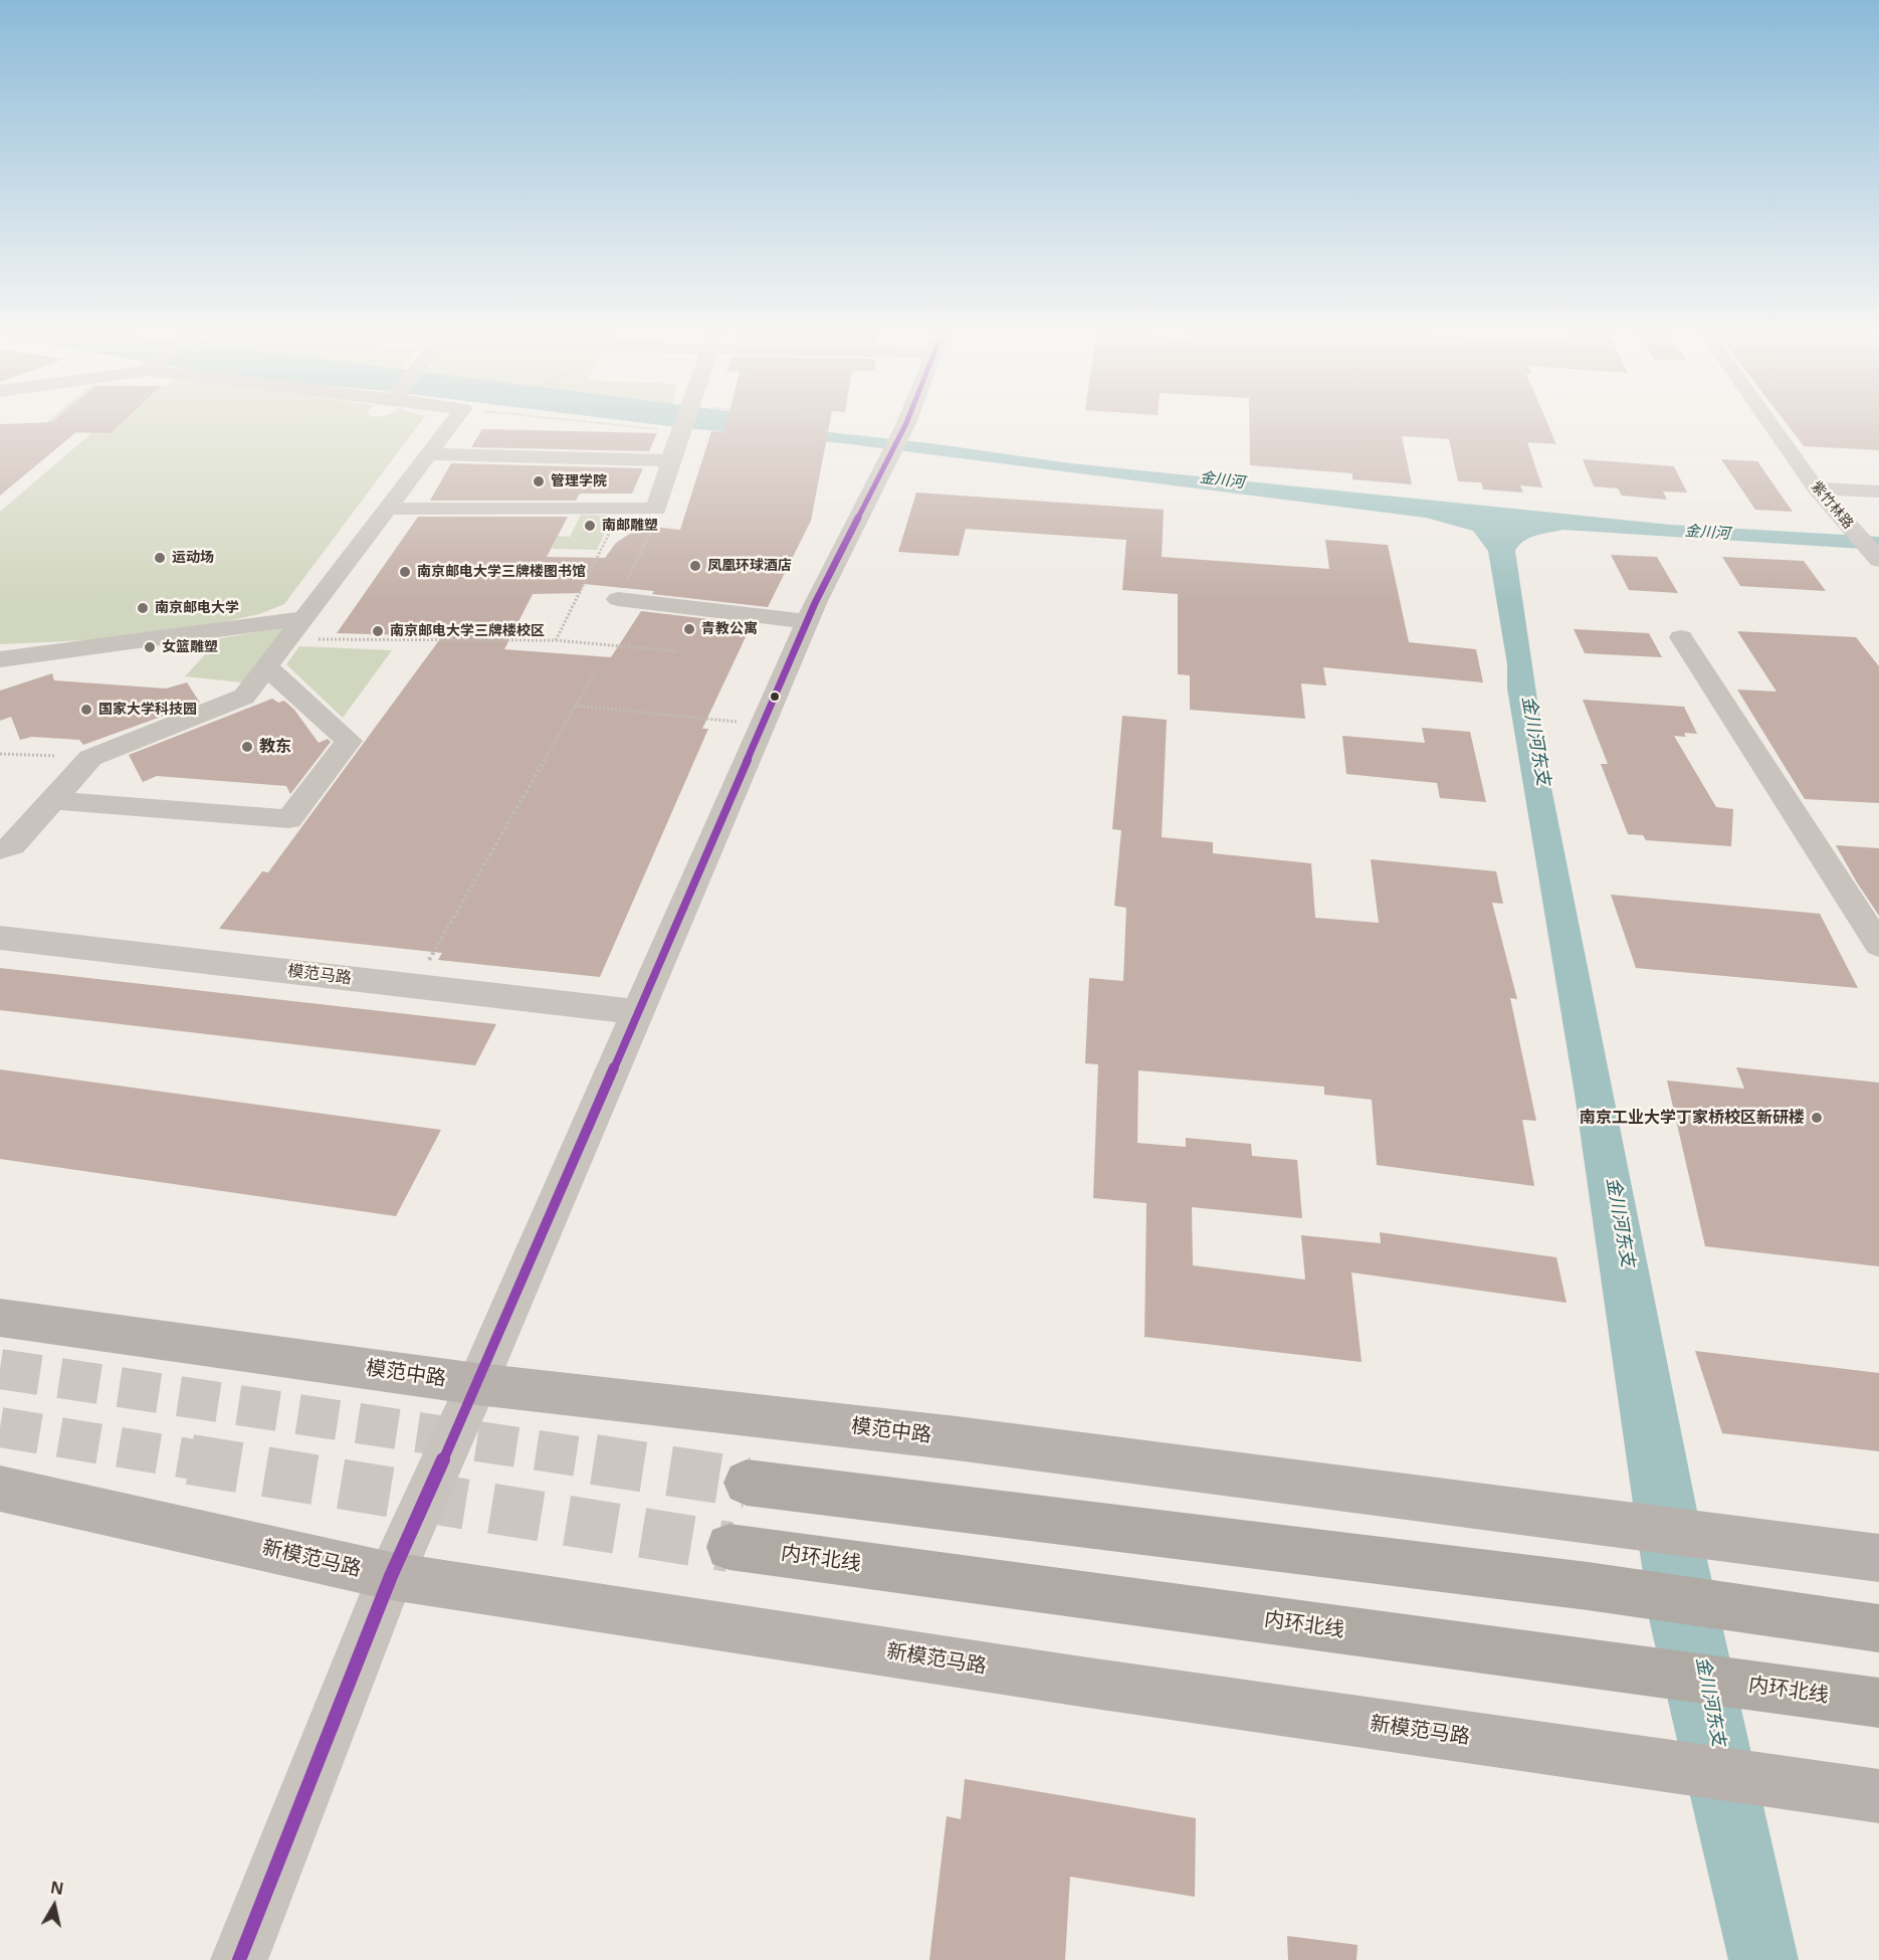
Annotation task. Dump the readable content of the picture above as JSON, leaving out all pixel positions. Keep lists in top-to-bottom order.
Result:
{
  "streets": {
    "highway": ["内环北线"],
    "main road": ["模范中路", "新模范马路"],
    "street": ["紫竹林路", "模范马路"]
  },
  "water": ["金川河", "金川河东支"],
  "places": [
    "管理学院",
    "南邮雕塑",
    "运动场",
    "凤凰环球酒店",
    "南京邮电大学三牌楼图书馆",
    "南京邮电大学",
    "青教公寓",
    "南京邮电大学三牌楼校区",
    "女篮雕塑",
    "国家大学科技园",
    "教东",
    "南京工业大学丁家桥校区新研楼"
  ],
  "north": "top"
}
